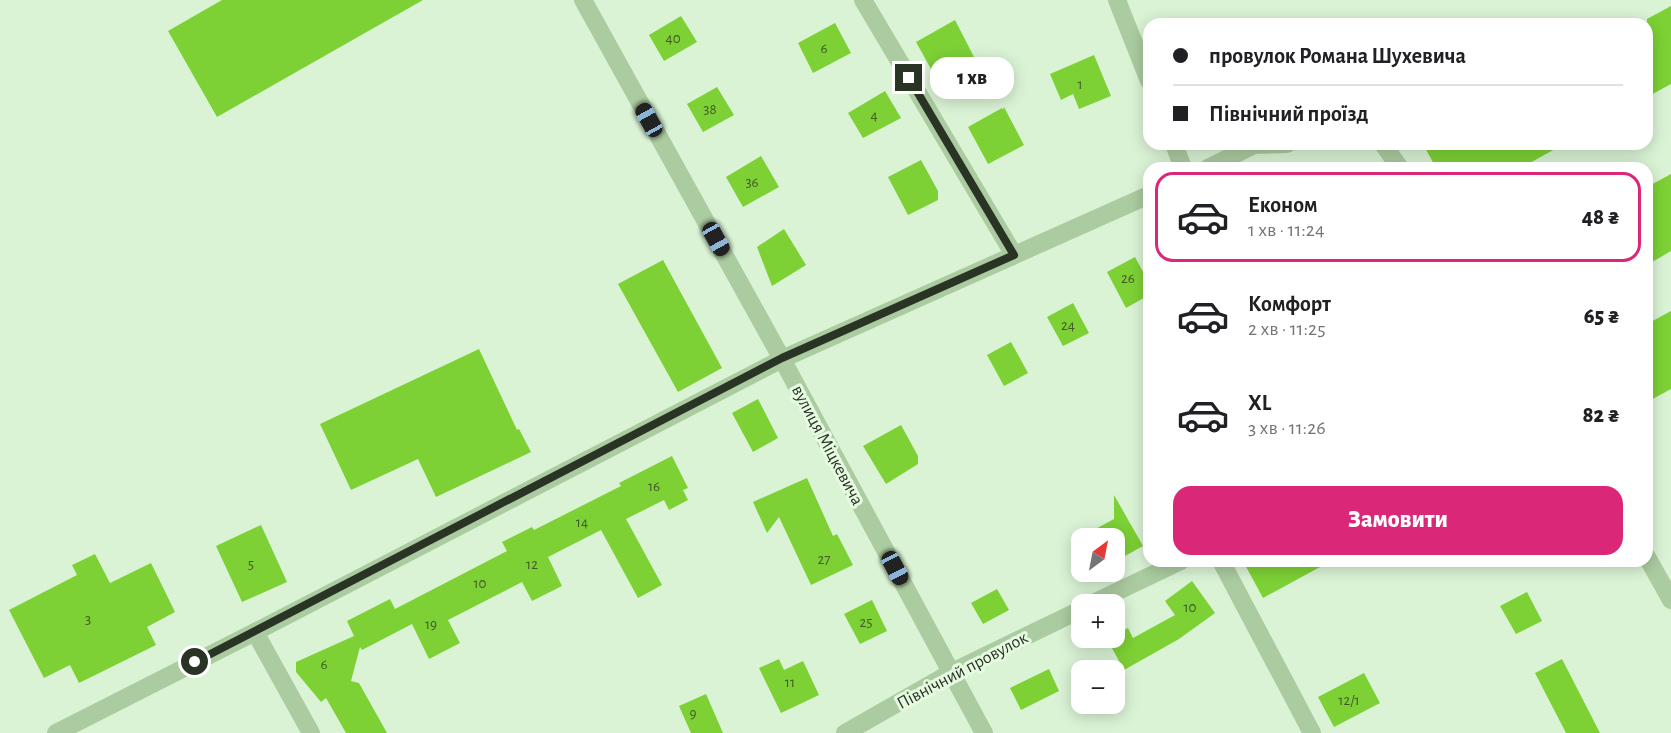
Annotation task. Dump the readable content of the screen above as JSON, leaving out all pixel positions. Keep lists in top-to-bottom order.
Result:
{
  "streets": {
    "street": ["вулиця Міцкевича", "Північний провулок"]
  },
  "crossings": [
    ["вулиця Міцкевича", "Північний провулок"]
  ],
  "house_numbers": [
    "40",
    "6",
    "1",
    "38",
    "4",
    "36",
    "26",
    "24",
    "16",
    "14",
    "27",
    "5",
    "12",
    "10",
    "10",
    "3",
    "25",
    "19",
    "6",
    "11",
    "12/1",
    "9"
  ],
  "north": "top right",
  "page": {
    "banner": ["провулок Романа Шухевича", "Північний проїзд"],
    "bubble": "1 хв",
    "list": [
      {
        "name": "Економ",
        "note": "1 хв · 11:24",
        "value": "48 ₴"
      },
      {
        "name": "Комфорт",
        "note": "2 хв · 11:25",
        "value": "65 ₴"
      },
      {
        "name": "XL",
        "note": "3 хв · 11:26",
        "value": "82 ₴"
      }
    ],
    "buttons": "Замовити",
    "map_buttons": ["+", "−"]
  }
}
